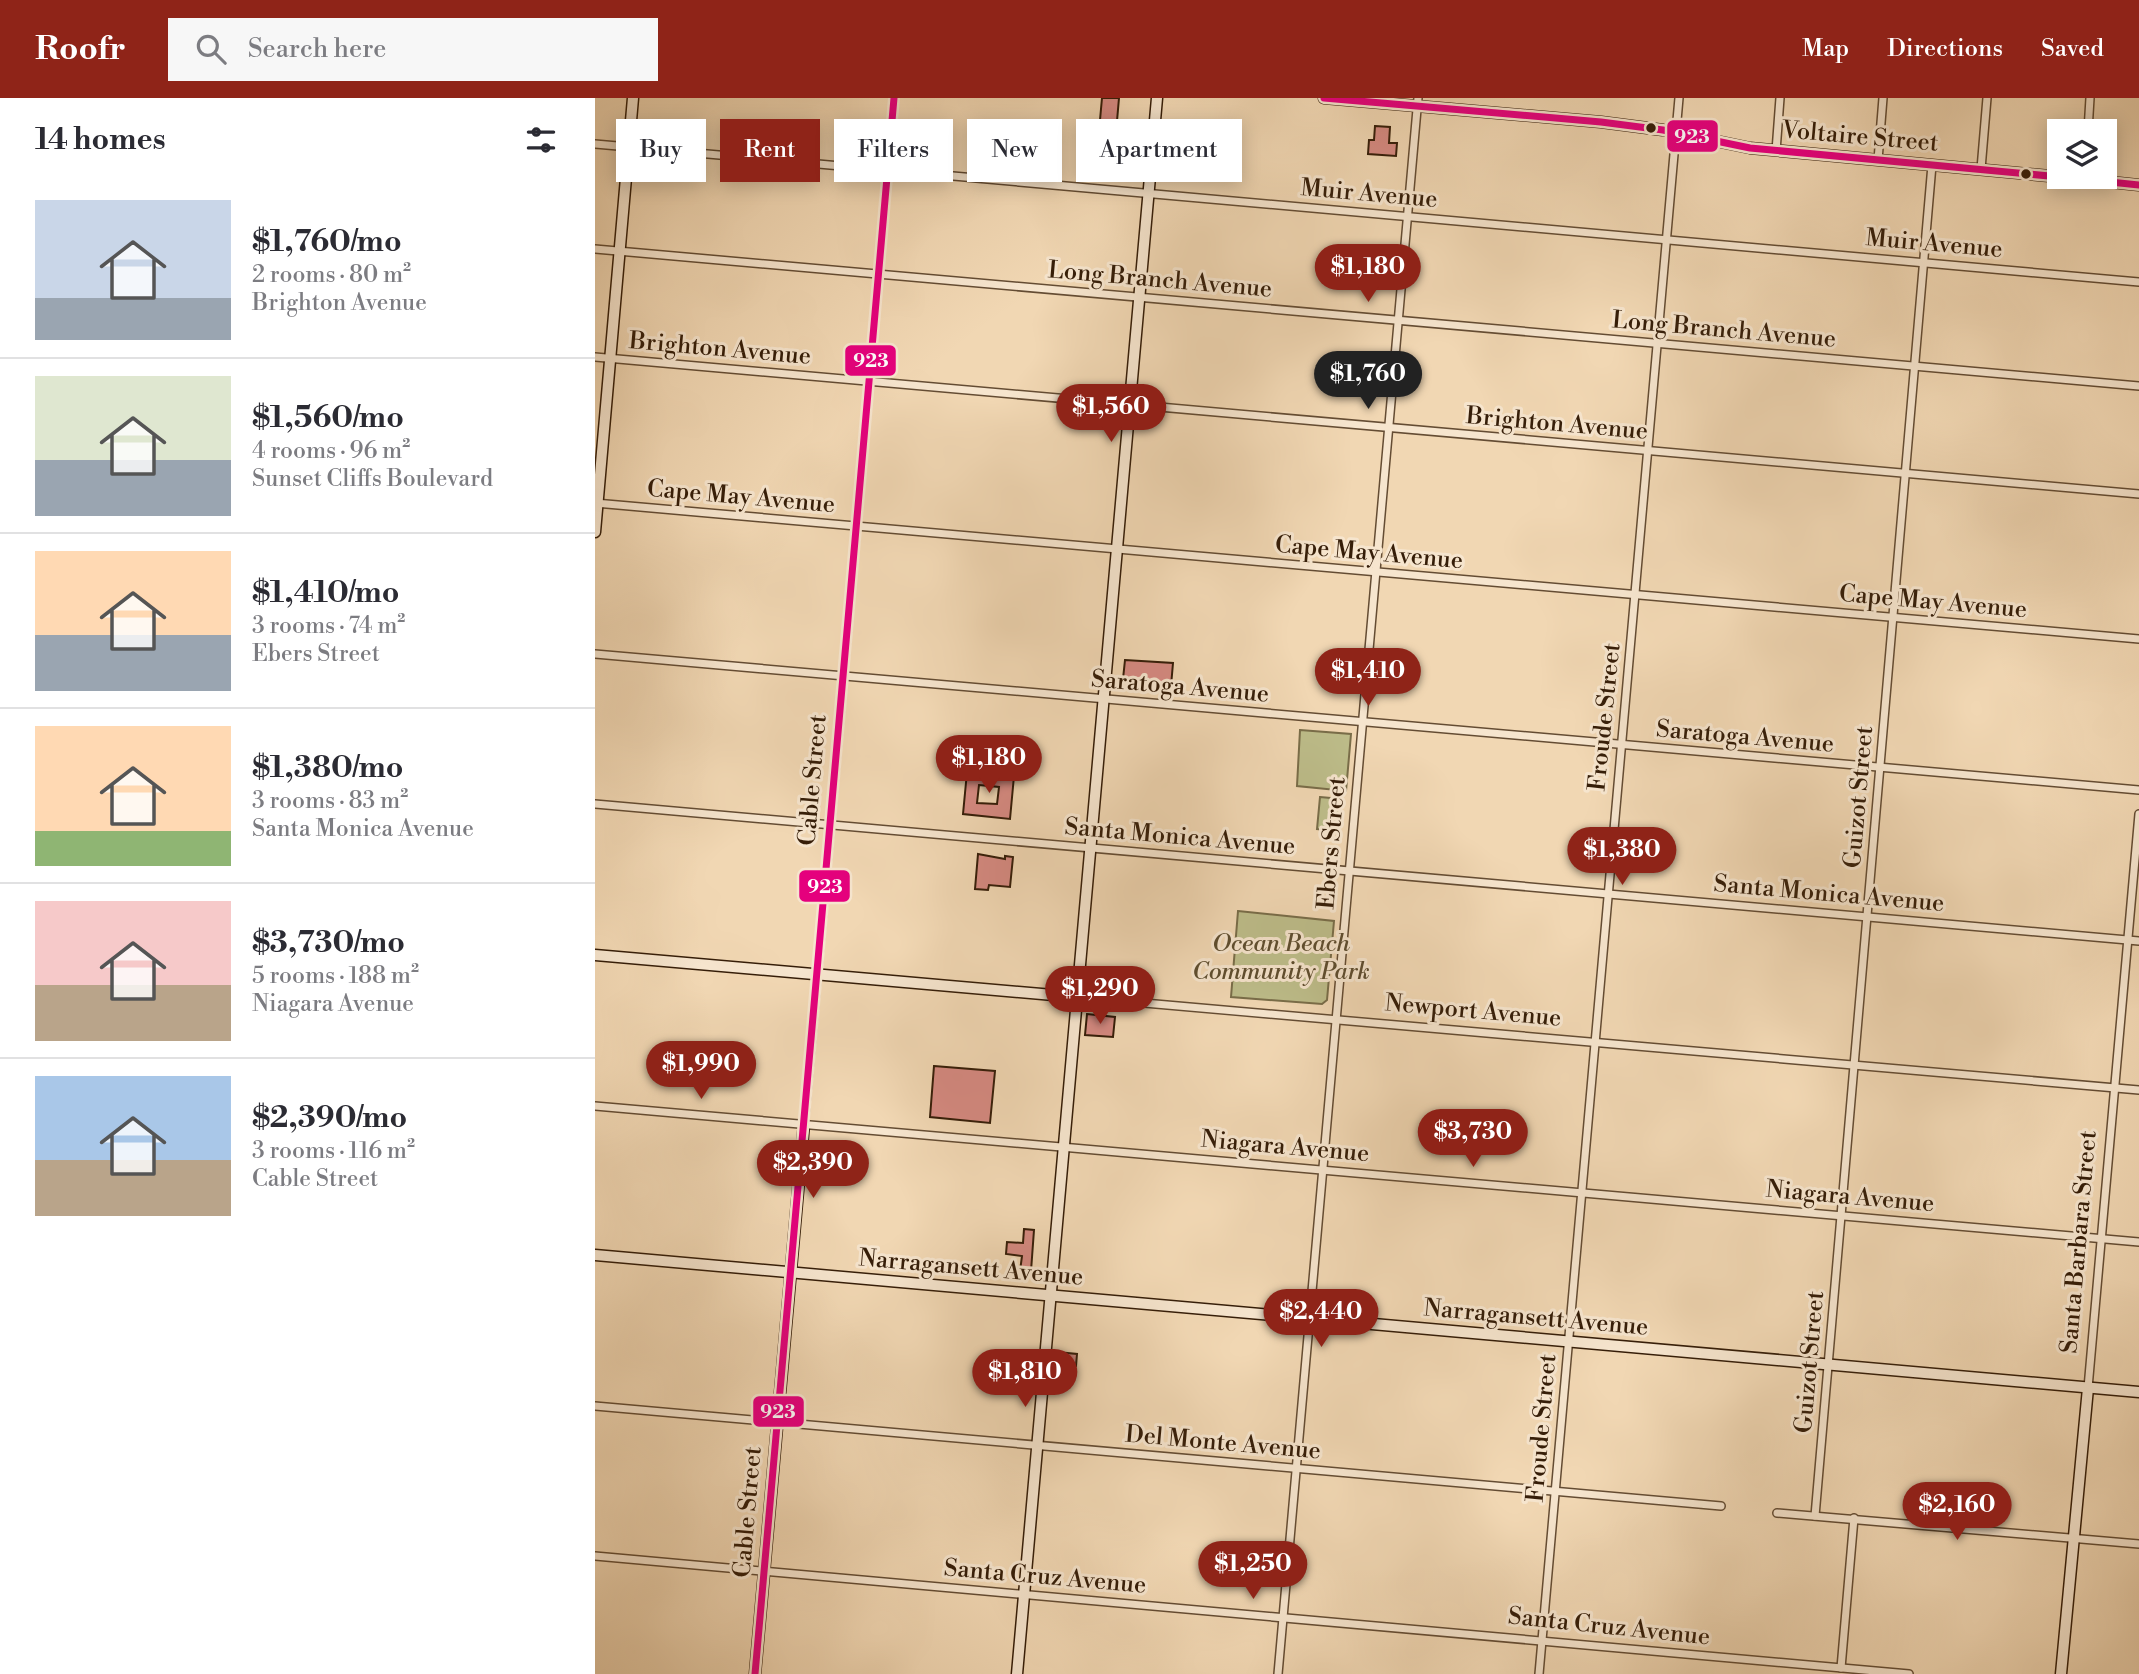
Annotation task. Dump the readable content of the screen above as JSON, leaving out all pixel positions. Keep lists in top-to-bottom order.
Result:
{
  "streets": {
    "street": [
      "Voltaire Street",
      "Muir Avenue",
      "Long Branch Avenue",
      "Brighton Avenue",
      "Cape May Avenue",
      "Saratoga Avenue",
      "Froude Street",
      "Cable Street",
      "Guizot Street",
      "Santa Monica Avenue",
      "Ebers Street",
      "Newport Avenue",
      "Niagara Avenue",
      "Santa Barbara Street",
      "Narragansett Avenue",
      "Del Monte Avenue",
      "Santa Cruz Avenue"
    ]
  },
  "crossings": [
    ["Voltaire Street", "Froude Street"],
    ["Voltaire Street", "Guizot Street"],
    ["Voltaire Street", "Ebers Street"],
    ["Muir Avenue", "Froude Street"],
    ["Muir Avenue", "Guizot Street"],
    ["Muir Avenue", "Ebers Street"],
    ["Long Branch Avenue", "Froude Street"],
    ["Long Branch Avenue", "Cable Street"],
    ["Long Branch Avenue", "Guizot Street"],
    ["Long Branch Avenue", "Ebers Street"],
    ["Brighton Avenue", "Froude Street"],
    ["Brighton Avenue", "Cable Street"],
    ["Brighton Avenue", "Guizot Street"],
    ["Brighton Avenue", "Ebers Street"],
    ["Cape May Avenue", "Froude Street"],
    ["Cape May Avenue", "Cable Street"],
    ["Cape May Avenue", "Guizot Street"],
    ["Cape May Avenue", "Ebers Street"],
    ["Saratoga Avenue", "Froude Street"],
    ["Saratoga Avenue", "Cable Street"],
    ["Saratoga Avenue", "Guizot Street"],
    ["Saratoga Avenue", "Ebers Street"],
    ["Froude Street", "Santa Monica Avenue"],
    ["Froude Street", "Newport Avenue"],
    ["Froude Street", "Niagara Avenue"],
    ["Froude Street", "Narragansett Avenue"],
    ["Froude Street", "Del Monte Avenue"],
    ["Froude Street", "Santa Cruz Avenue"],
    ["Cable Street", "Santa Monica Avenue"],
    ["Cable Street", "Newport Avenue"],
    ["Cable Street", "Niagara Avenue"],
    ["Cable Street", "Narragansett Avenue"],
    ["Cable Street", "Del Monte Avenue"],
    ["Cable Street", "Santa Cruz Avenue"],
    ["Guizot Street", "Santa Monica Avenue"],
    ["Guizot Street", "Newport Avenue"],
    ["Guizot Street", "Niagara Avenue"],
    ["Guizot Street", "Narragansett Avenue"],
    ["Santa Monica Avenue", "Ebers Street"],
    ["Santa Monica Avenue", "Santa Barbara Street"],
    ["Ebers Street", "Newport Avenue"],
    ["Ebers Street", "Niagara Avenue"],
    ["Ebers Street", "Narragansett Avenue"],
    ["Ebers Street", "Del Monte Avenue"],
    ["Ebers Street", "Santa Cruz Avenue"],
    ["Newport Avenue", "Santa Barbara Street"],
    ["Niagara Avenue", "Santa Barbara Street"],
    ["Santa Barbara Street", "Narragansett Avenue"]
  ],
  "parks": ["Ocean Beach Community Park"],
  "lines": ["transit line 923"],
  "page": {
    "header": "Roofr",
    "search": "Search here",
    "nav": ["Map", "Directions", "Saved"],
    "heading": "14 homes",
    "chip": [
      "Buy",
      "Rent",
      "Filters",
      "New",
      "Apartment"
    ],
    "list": [
      {
        "name": "$1,760/mo",
        "note": "2 rooms · 80 m² · Brighton Avenue"
      },
      {
        "name": "$1,560/mo",
        "note": "4 rooms · 96 m² · Sunset Cliffs Boulevard"
      },
      {
        "name": "$1,410/mo",
        "note": "3 rooms · 74 m² · Ebers Street"
      },
      {
        "name": "$1,380/mo",
        "note": "3 rooms · 83 m² · Santa Monica Avenue"
      },
      {
        "name": "$3,730/mo",
        "note": "5 rooms · 188 m² · Niagara Avenue"
      },
      {
        "name": "$2,390/mo",
        "note": "3 rooms · 116 m² · Cable Street"
      }
    ],
    "price": [
      "$1,180",
      "$1,760",
      "$1,560",
      "$1,410",
      "$1,180",
      "$1,380",
      "$1,290",
      "$1,990",
      "$3,730",
      "$2,390",
      "$2,440",
      "$1,810",
      "$2,160",
      "$1,250"
    ]
  }
}
